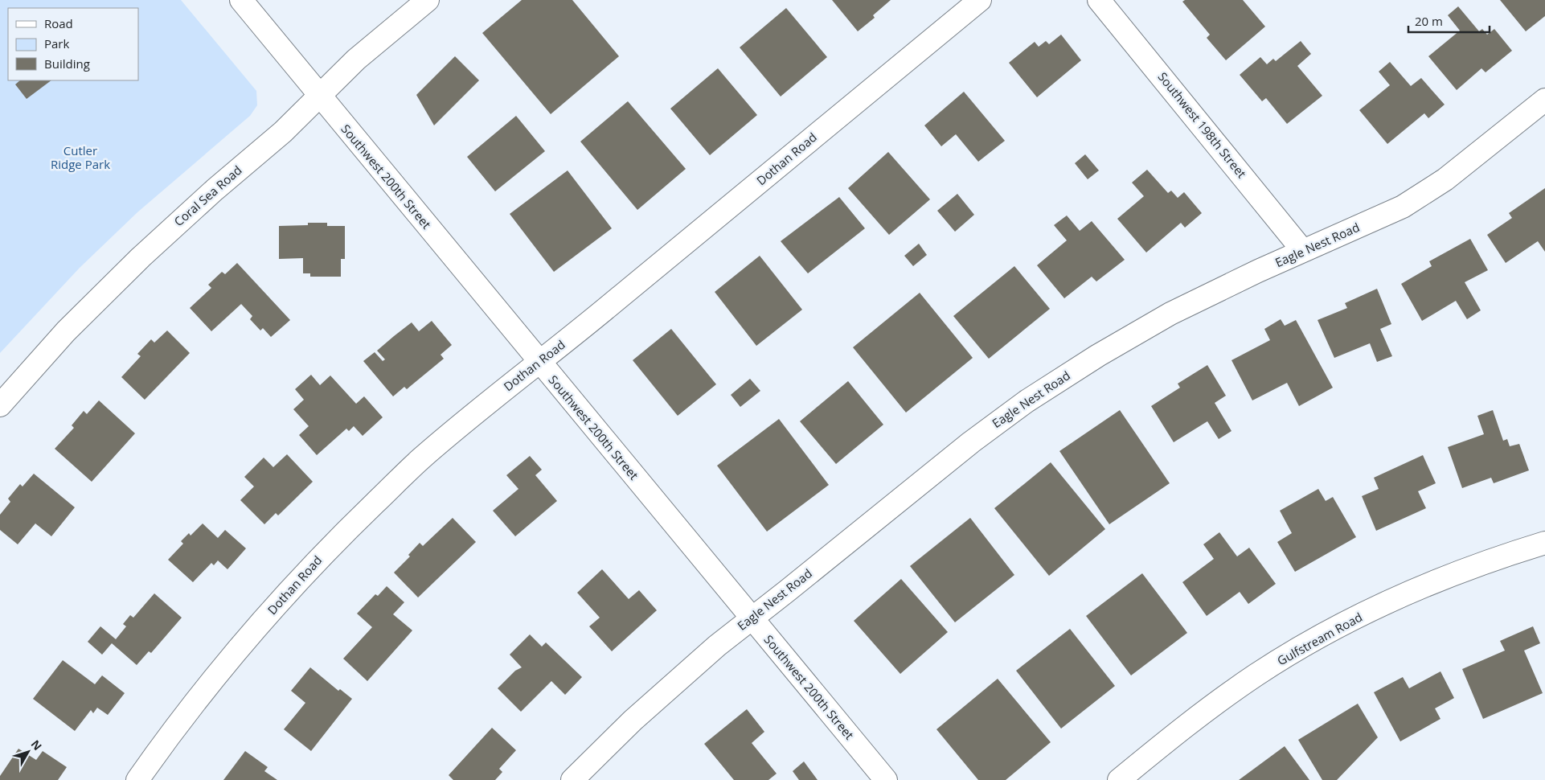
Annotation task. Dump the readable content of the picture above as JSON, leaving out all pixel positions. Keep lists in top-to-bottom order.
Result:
{
  "streets": {
    "street": [
      "Southwest 198th Street",
      "Dothan Road",
      "Southwest 200th Street",
      "Coral Sea Road",
      "Eagle Nest Road",
      "Gulfstream Road"
    ]
  },
  "crossings": [
    ["Southwest 198th Street", "Eagle Nest Road"],
    ["Dothan Road", "Southwest 200th Street"],
    ["Southwest 200th Street", "Coral Sea Road"],
    ["Southwest 200th Street", "Eagle Nest Road"]
  ],
  "parks": ["Cutler Ridge Park"],
  "legend": ["Road", "Park", "Building"],
  "scale_bar": "20 m",
  "north": "top right"
}
